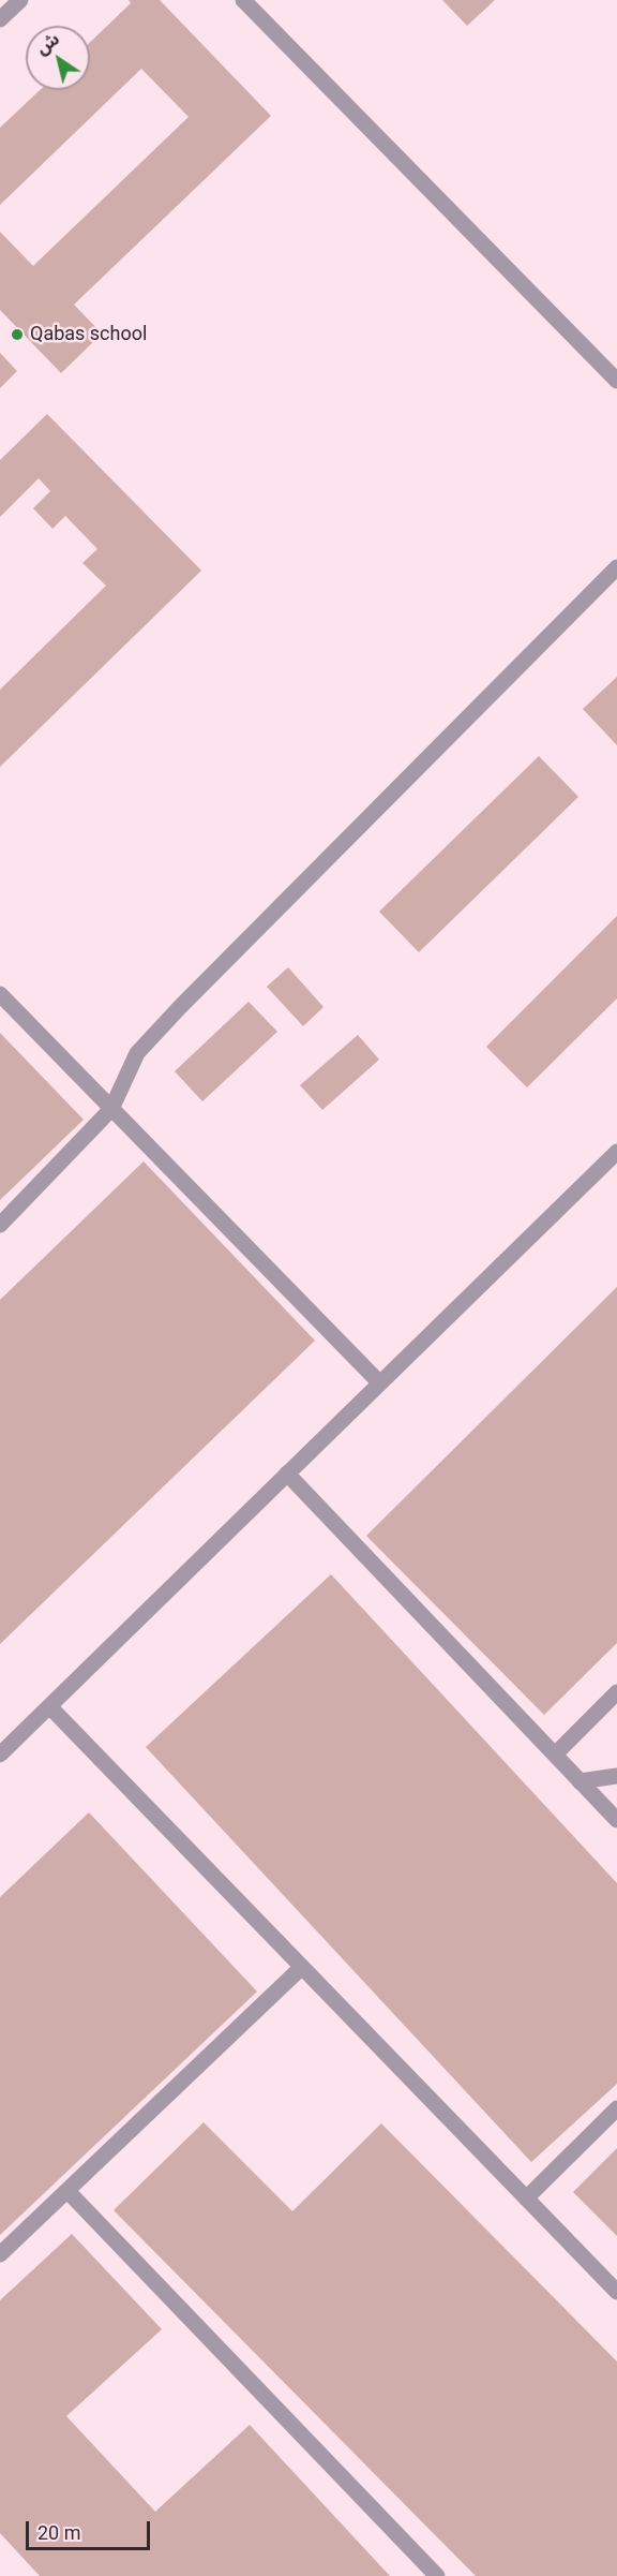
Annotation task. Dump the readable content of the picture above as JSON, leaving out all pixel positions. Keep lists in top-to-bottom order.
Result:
{
  "places": ["Qabas school"],
  "scale_bar": "20 m",
  "north": "top left"
}
